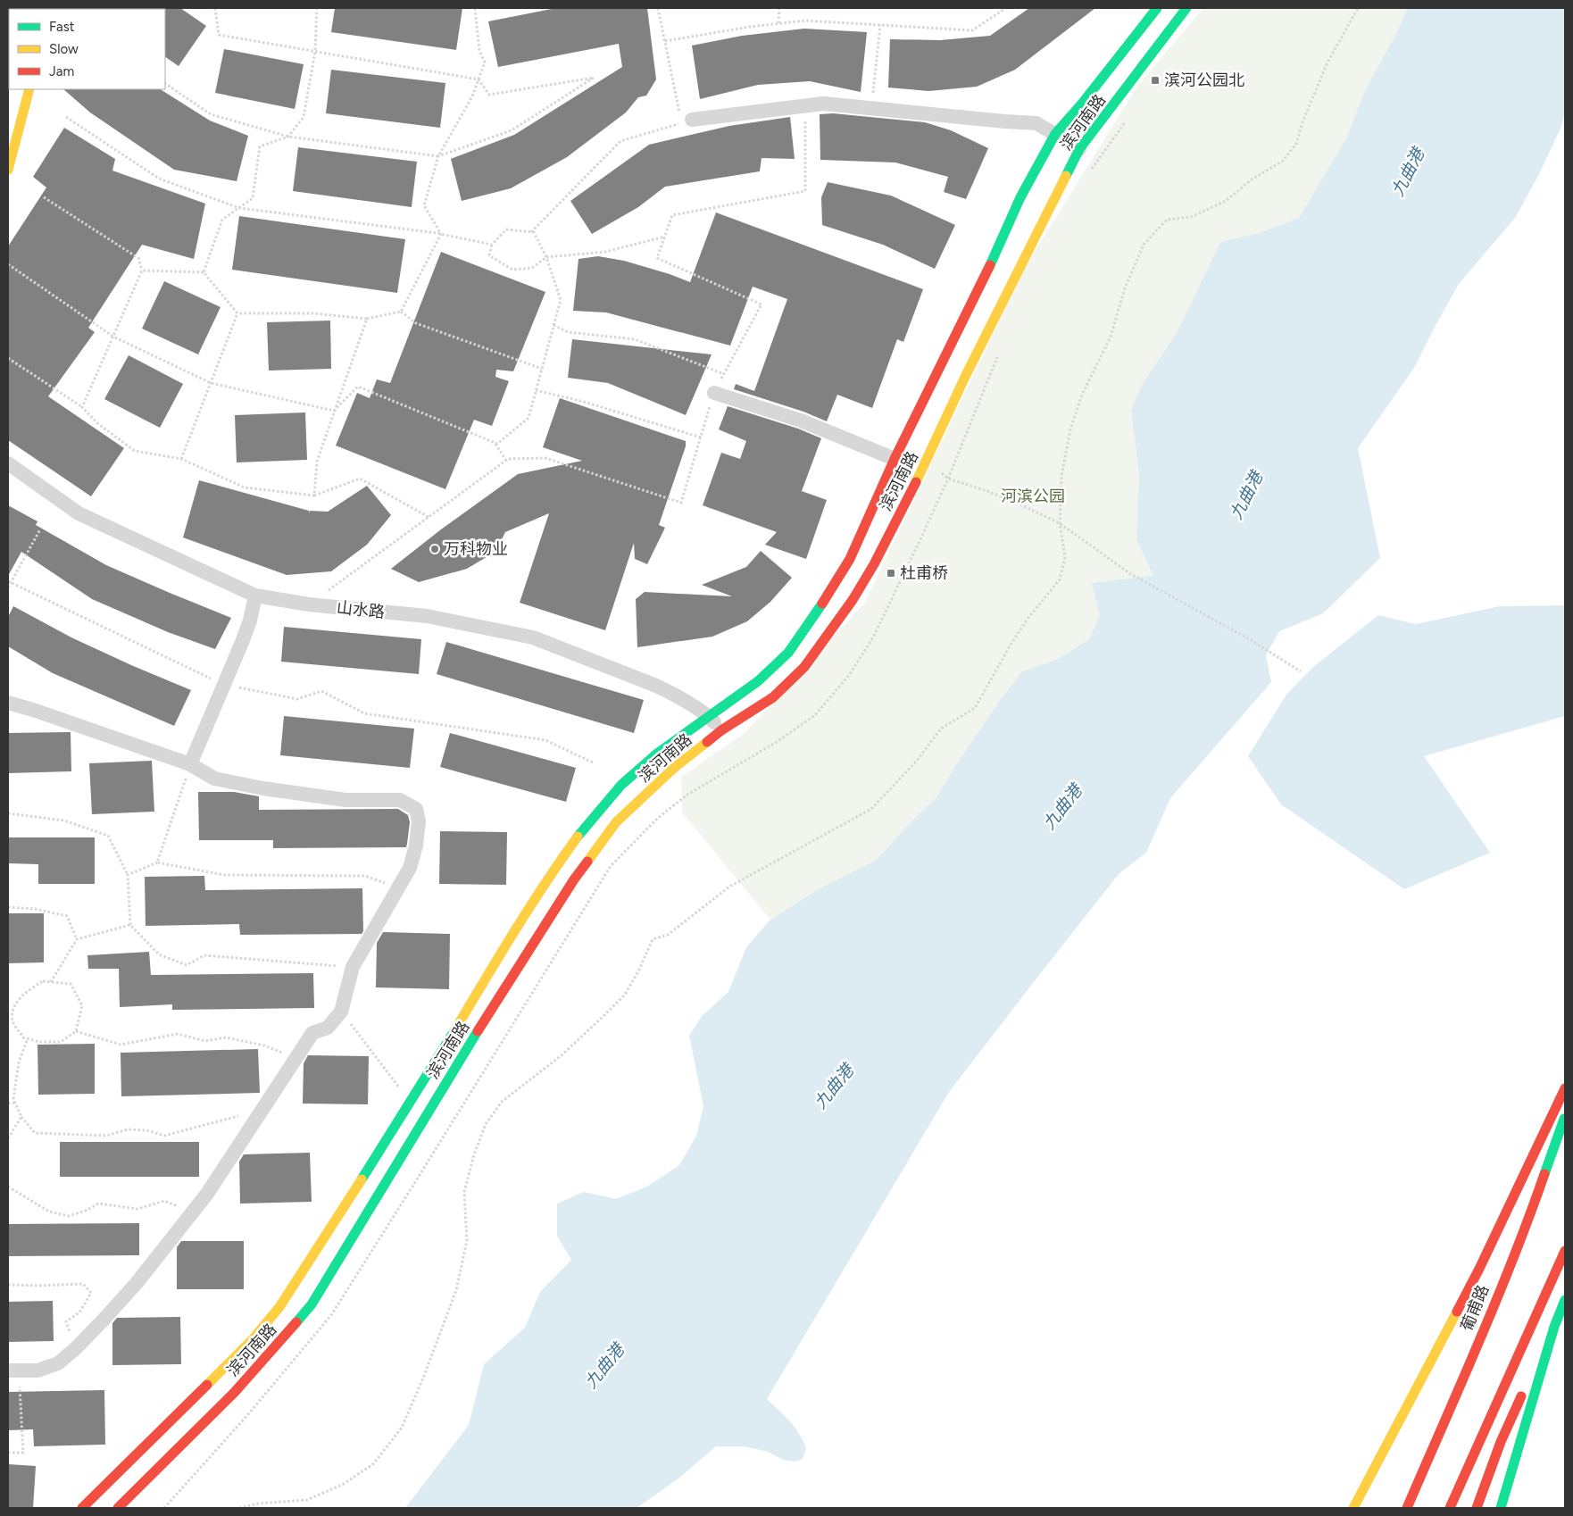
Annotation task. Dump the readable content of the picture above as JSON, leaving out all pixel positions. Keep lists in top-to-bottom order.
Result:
{
  "streets": {
    "street": ["滨河南路", "山水路", "葡甫路"]
  },
  "crossings": [
    ["滨河南路", "山水路"]
  ],
  "water": ["九曲港"],
  "parks": ["河滨公园"],
  "places": {
    "transit": ["滨河公园北", "杜甫桥"],
    "other": ["万科物业"]
  },
  "legend": ["Fast", "Slow", "Jam"]
}
